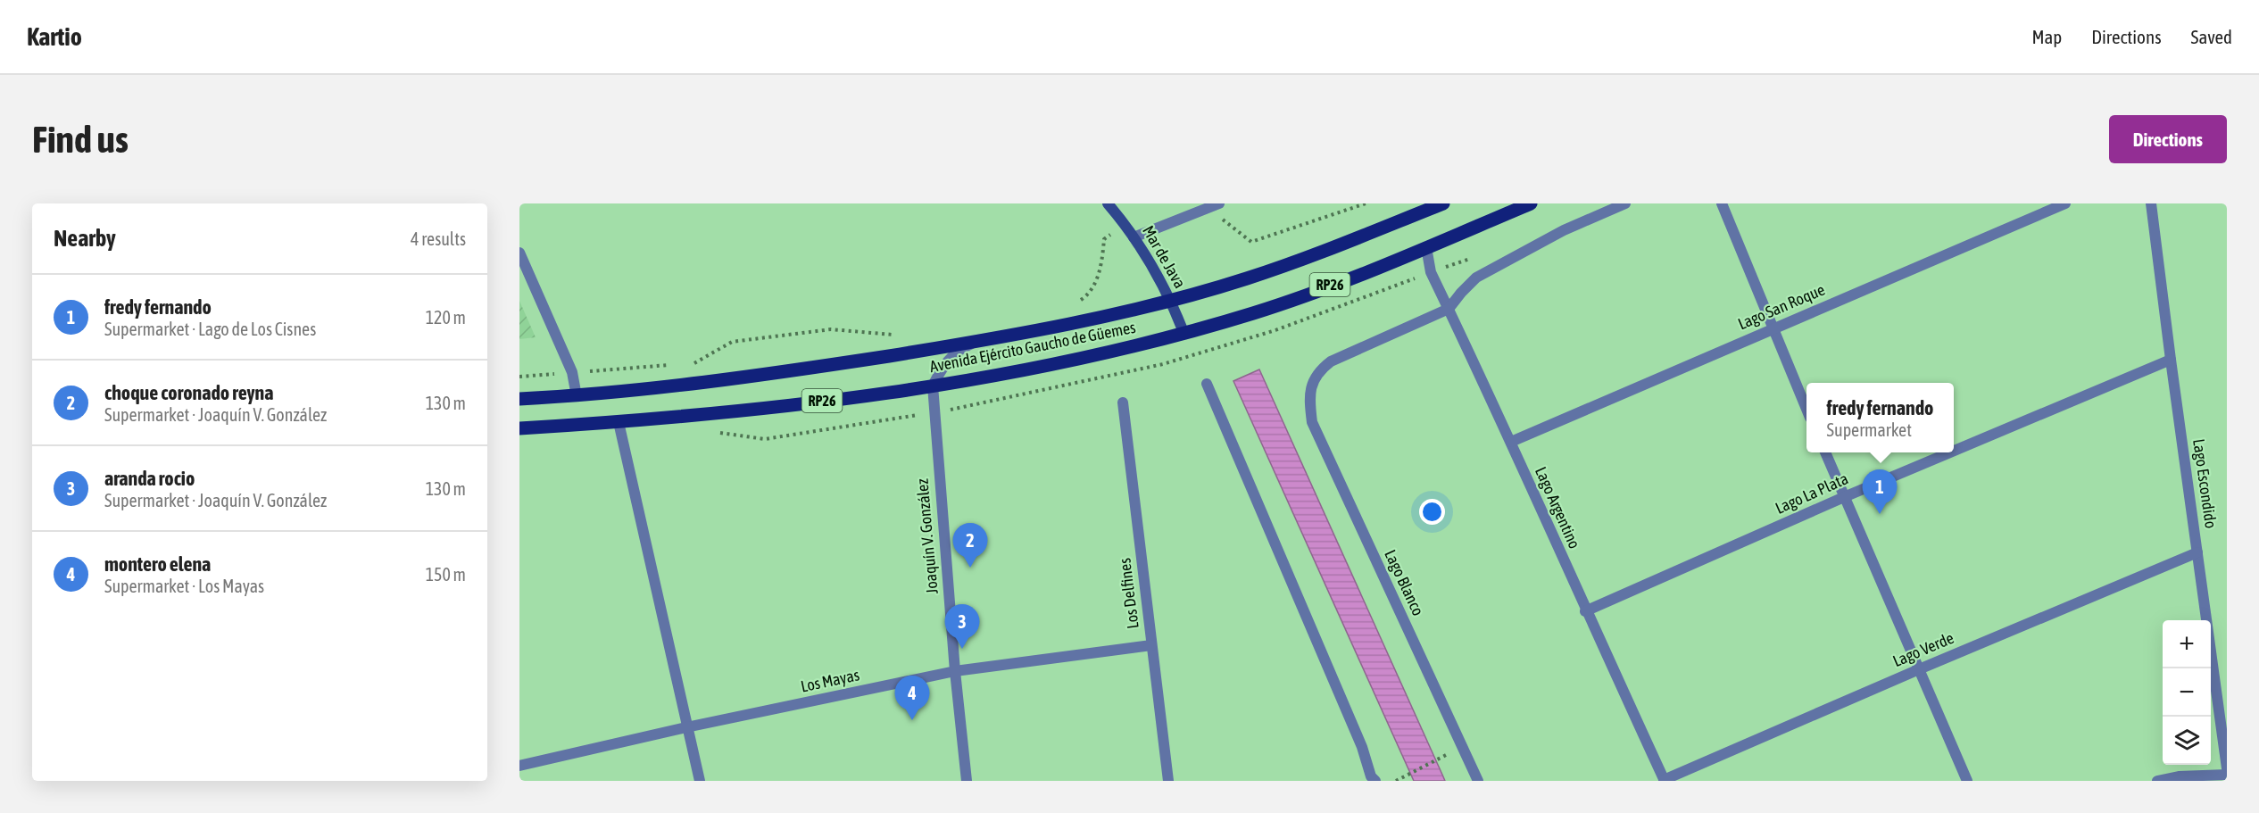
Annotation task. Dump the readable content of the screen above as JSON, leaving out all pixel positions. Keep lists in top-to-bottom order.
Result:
{
  "streets": {
    "main road": ["RP26", "Avenida Ejército Gaucho de Güemes"],
    "street": [
      "Mar de Java",
      "Lago San Roque",
      "Lago Escondido",
      "Lago La Plata",
      "Lago Argentino",
      "Joaquín V. González",
      "Lago Blanco",
      "Los Delfines",
      "Lago Verde",
      "Los Mayas"
    ]
  },
  "crossings": [
    ["Mar de Java", "Avenida Ejército Gaucho de Güemes"],
    ["Lago San Roque", "Lago Argentino"],
    ["Avenida Ejército Gaucho de Güemes", "Lago Argentino"],
    ["Avenida Ejército Gaucho de Güemes", "Joaquín V. González"],
    ["Lago Escondido", "Lago La Plata"],
    ["Lago Escondido", "Lago Verde"],
    ["Lago La Plata", "Lago Argentino"],
    ["Lago Argentino", "Lago Blanco"],
    ["Lago Argentino", "Lago Verde"],
    ["Joaquín V. González", "Los Mayas"],
    ["Los Delfines", "Los Mayas"]
  ],
  "page": {
    "header": "Kartio",
    "nav": ["Map", "Directions", "Saved"],
    "buttons": "Directions",
    "title": "Find us",
    "heading": ["Nearby", "4 results"],
    "list": [
      {
        "mark": "1",
        "name": "fredy fernando",
        "note": "Supermarket · Lago de Los Cisnes",
        "value": "120 m"
      },
      {
        "mark": "2",
        "name": "choque coronado reyna",
        "note": "Supermarket · Joaquín V. González",
        "value": "130 m"
      },
      {
        "mark": "3",
        "name": "aranda rocio",
        "note": "Supermarket · Joaquín V. González",
        "value": "130 m"
      },
      {
        "mark": "4",
        "name": "montero elena",
        "note": "Supermarket · Los Mayas",
        "value": "150 m"
      }
    ],
    "popup": ["fredy fernando", "Supermarket"],
    "pins": [
      "1",
      "2",
      "3",
      "4"
    ],
    "map_buttons": ["+", "−"]
  }
}
